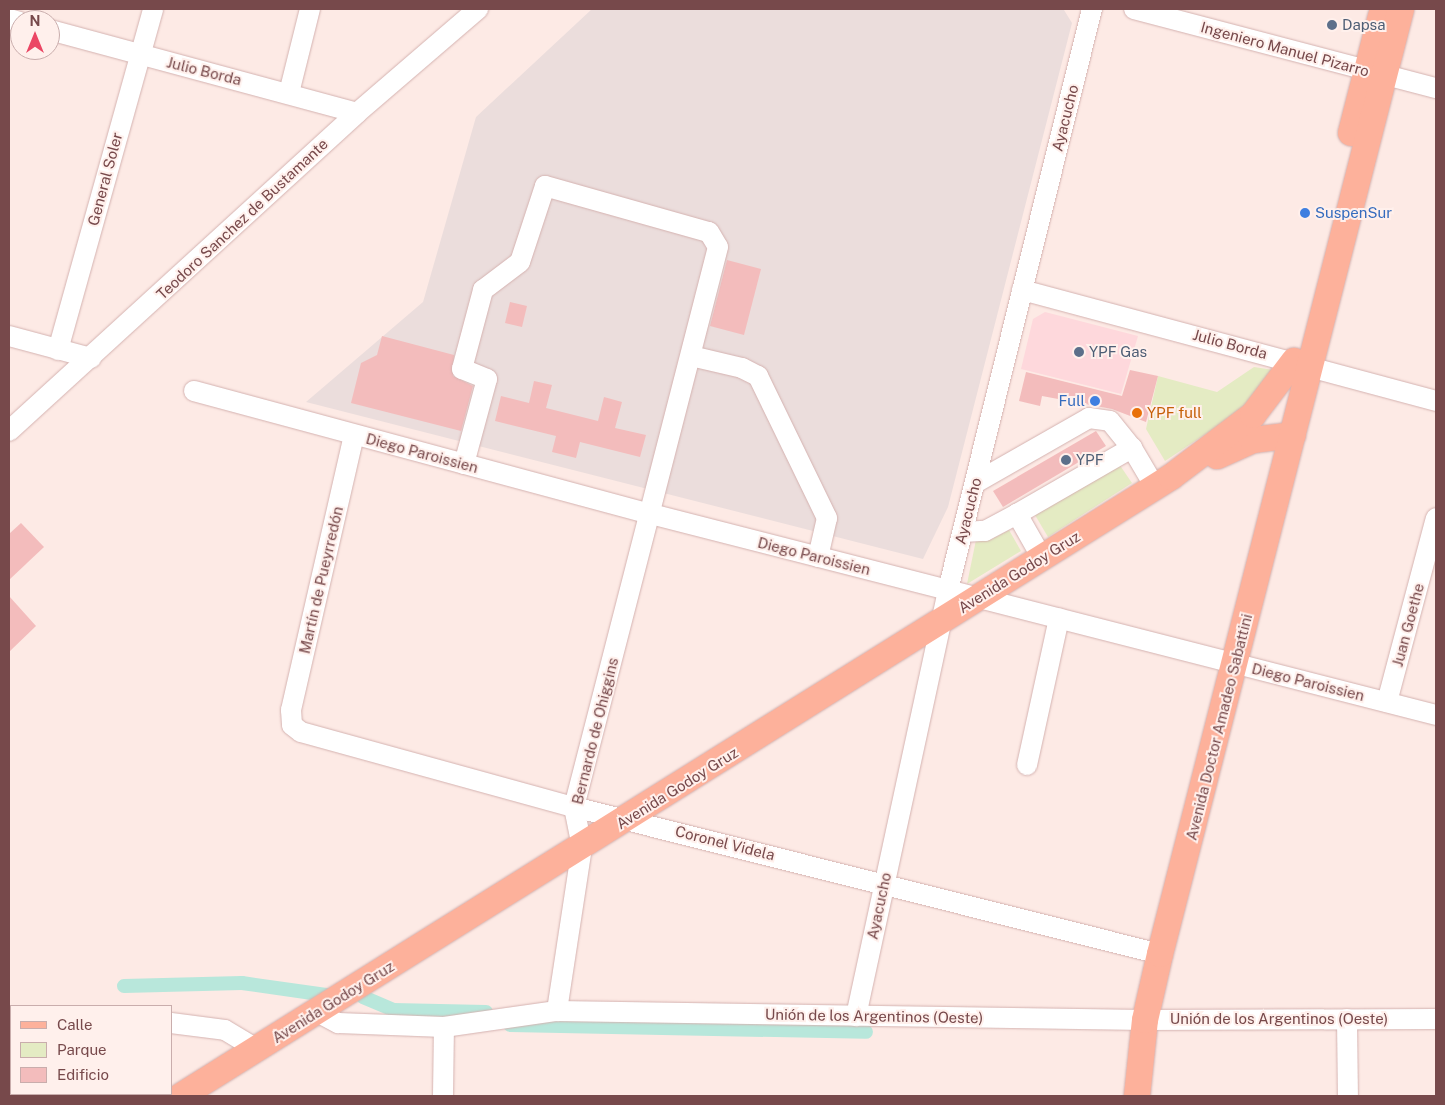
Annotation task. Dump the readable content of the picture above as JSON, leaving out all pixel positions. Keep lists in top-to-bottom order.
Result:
{
  "streets": {
    "main road": ["Avenida Godoy Gruz", "Avenida Doctor Amadeo Sabattini"],
    "street": [
      "Ingeniero Manuel Pizarro",
      "Julio Borda",
      "Ayacucho",
      "General Soler",
      "Teodoro Sanchez de Bustamante",
      "Diego Paroissien",
      "Martín de Pueyrredón",
      "Juan Goethe",
      "Bernardo de Ohiggins",
      "Coronel Videla",
      "Unión de los Argentinos (Oeste)"
    ]
  },
  "crossings": [
    ["Ingeniero Manuel Pizarro", "Avenida Doctor Amadeo Sabattini"],
    ["Julio Borda", "Ayacucho"],
    ["Julio Borda", "General Soler"],
    ["Julio Borda", "Teodoro Sanchez de Bustamante"],
    ["Julio Borda", "Avenida Godoy Gruz"],
    ["Julio Borda", "Avenida Doctor Amadeo Sabattini"],
    ["Ayacucho", "Diego Paroissien"],
    ["Ayacucho", "Avenida Godoy Gruz"],
    ["Ayacucho", "Coronel Videla"],
    ["Ayacucho", "Unión de los Argentinos (Oeste)"],
    ["Diego Paroissien", "Avenida Godoy Gruz"],
    ["Diego Paroissien", "Martín de Pueyrredón"],
    ["Diego Paroissien", "Juan Goethe"],
    ["Diego Paroissien", "Avenida Doctor Amadeo Sabattini"],
    ["Diego Paroissien", "Bernardo de Ohiggins"],
    ["Avenida Godoy Gruz", "Avenida Doctor Amadeo Sabattini"],
    ["Avenida Godoy Gruz", "Bernardo de Ohiggins"],
    ["Avenida Godoy Gruz", "Coronel Videla"],
    ["Avenida Godoy Gruz", "Unión de los Argentinos (Oeste)"],
    ["Martín de Pueyrredón", "Coronel Videla"],
    ["Avenida Doctor Amadeo Sabattini", "Coronel Videla"],
    ["Avenida Doctor Amadeo Sabattini", "Unión de los Argentinos (Oeste)"],
    ["Bernardo de Ohiggins", "Coronel Videla"],
    ["Bernardo de Ohiggins", "Unión de los Argentinos (Oeste)"]
  ],
  "places": [
    "Dapsa",
    "SuspenSur",
    "YPF Gas",
    "Full",
    "YPF full",
    "YPF"
  ],
  "legend": ["Calle", "Parque", "Edificio"],
  "north": "top"
}
